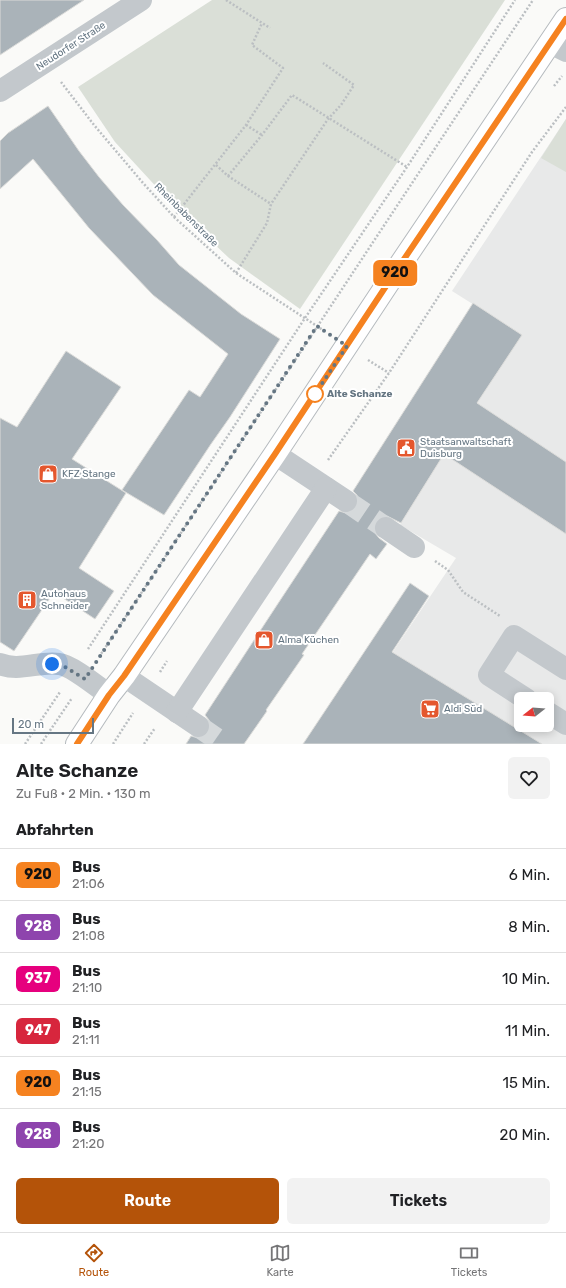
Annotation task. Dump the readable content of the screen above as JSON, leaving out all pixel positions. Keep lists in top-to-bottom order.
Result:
{
  "streets": {
    "street": ["Neudorfer Straße"],
    "path": ["Rheinbabenstraße"]
  },
  "crossings": [
    ["Neudorfer Straße", "Rheinbabenstraße"]
  ],
  "places": {
    "other": ["Alte Schanze"],
    "public building": ["Staatsanwaltschaft Duisburg"],
    "shop": ["KFZ Stange", "Alma Küchen"],
    "building": ["Autohaus Schneider"],
    "supermarket": ["Aldi Süd"]
  },
  "lines": ["bus line 920"],
  "scale_bar": "20 m",
  "north": "left",
  "page": {
    "on_map": "920",
    "scale": "20 m",
    "heading": [
      ["Alte Schanze", "Zu Fuß · 2 Min. · 130 m"],
      "Abfahrten"
    ],
    "list": [
      {
        "mark": "920",
        "name": "Bus",
        "note": "21:06",
        "value": "6 Min."
      },
      {
        "mark": "928",
        "name": "Bus",
        "note": "21:08",
        "value": "8 Min."
      },
      {
        "mark": "937",
        "name": "Bus",
        "note": "21:10",
        "value": "10 Min."
      },
      {
        "mark": "947",
        "name": "Bus",
        "note": "21:11",
        "value": "11 Min."
      },
      {
        "mark": "920",
        "name": "Bus",
        "note": "21:15",
        "value": "15 Min."
      },
      {
        "mark": "928",
        "name": "Bus",
        "note": "21:20",
        "value": "20 Min."
      }
    ],
    "buttons": ["Route", "Tickets"],
    "tabs": ["Route", "Karte", "Tickets"]
  }
}
